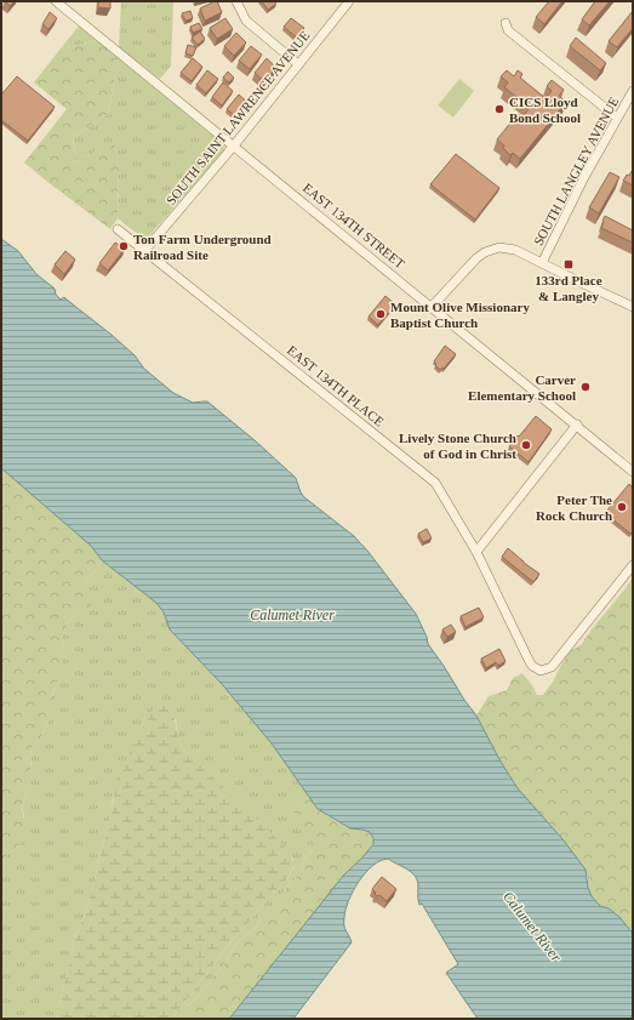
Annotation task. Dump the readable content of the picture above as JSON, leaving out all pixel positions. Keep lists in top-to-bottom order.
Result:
{
  "streets": {
    "street": [
      "SOUTH SAINT LAWRENCE AVENUE",
      "SOUTH LANGLEY AVENUE",
      "EAST 134TH STREET",
      "EAST 134TH PLACE"
    ]
  },
  "crossings": [
    ["SOUTH SAINT LAWRENCE AVENUE", "EAST 134TH STREET"],
    ["SOUTH SAINT LAWRENCE AVENUE", "EAST 134TH PLACE"]
  ],
  "water": ["Calumet River"],
  "places": {
    "other": [
      "CICS Lloyd Bond School",
      "Ton Farm Underground Railroad Site",
      "Mount Olive Missionary Baptist Church",
      "Carver Elementary School",
      "Lively Stone Church of God in Christ",
      "Peter The Rock Church"
    ],
    "transit": ["133rd Place & Langley"]
  }
}
